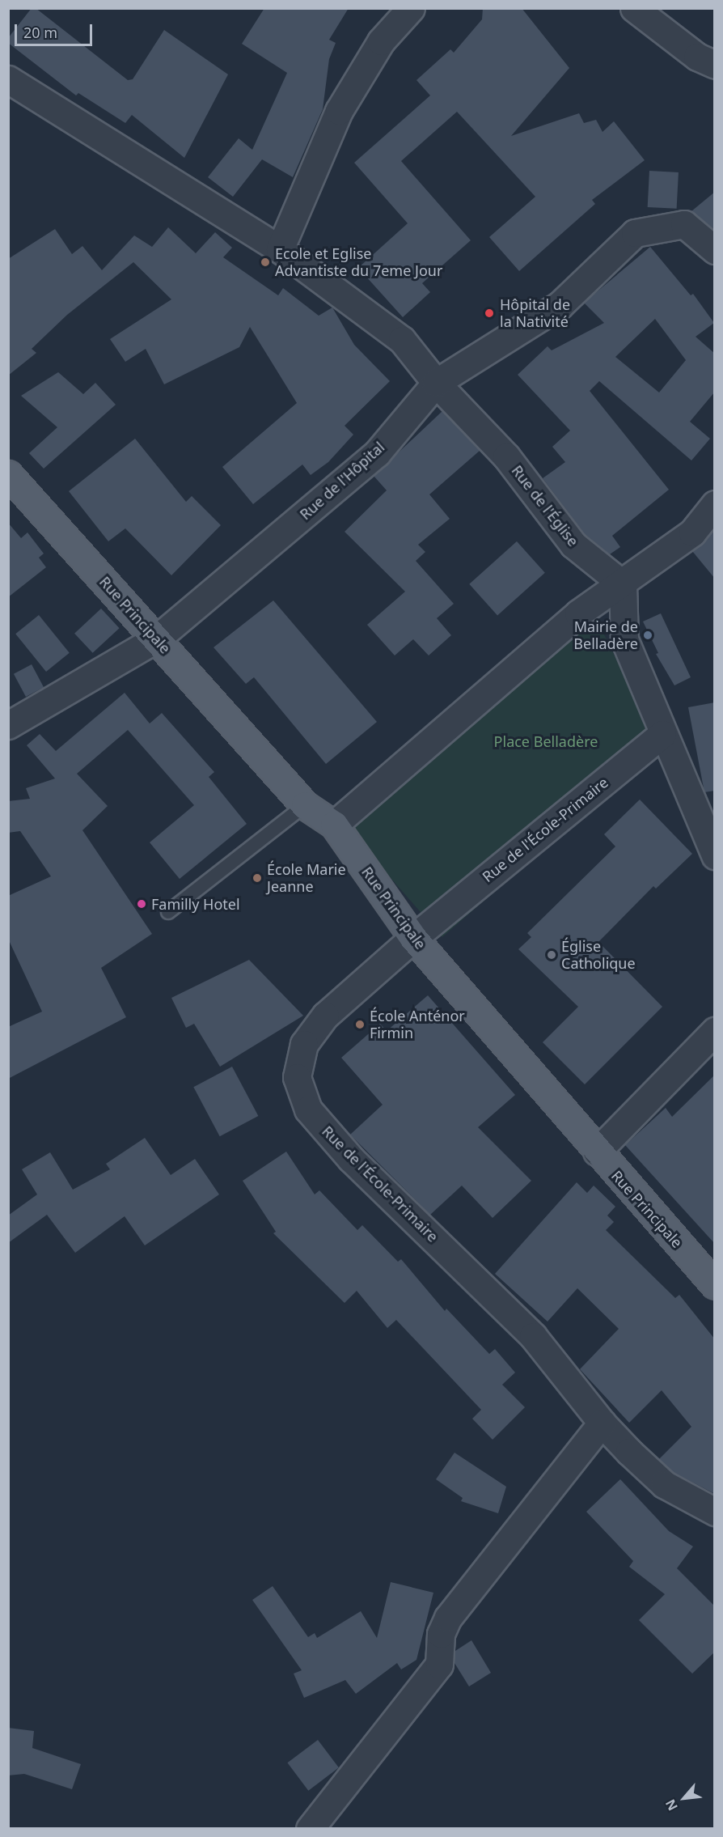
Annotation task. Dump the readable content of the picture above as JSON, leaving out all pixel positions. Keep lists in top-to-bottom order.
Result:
{
  "streets": {
    "main road": ["Rue Principale"],
    "street": ["Rue de l'Hôpital", "Rue de l'Église", "Rue de l'École-Primaire"]
  },
  "crossings": [
    ["Rue de l'Hôpital", "Rue de l'Église"],
    ["Rue de l'Hôpital", "Rue Principale"],
    ["Rue Principale", "Rue de l'École-Primaire"]
  ],
  "parks": ["Place Belladère"],
  "places": [
    "Ecole et Eglise Advantiste du 7eme Jour",
    "Hôpital de la Nativité",
    "Mairie de Belladère",
    "École Marie Jeanne",
    "Familly Hotel",
    "Église Catholique",
    "École Anténor Firmin"
  ],
  "scale_bar": "20 m",
  "north": "bottom left"
}
